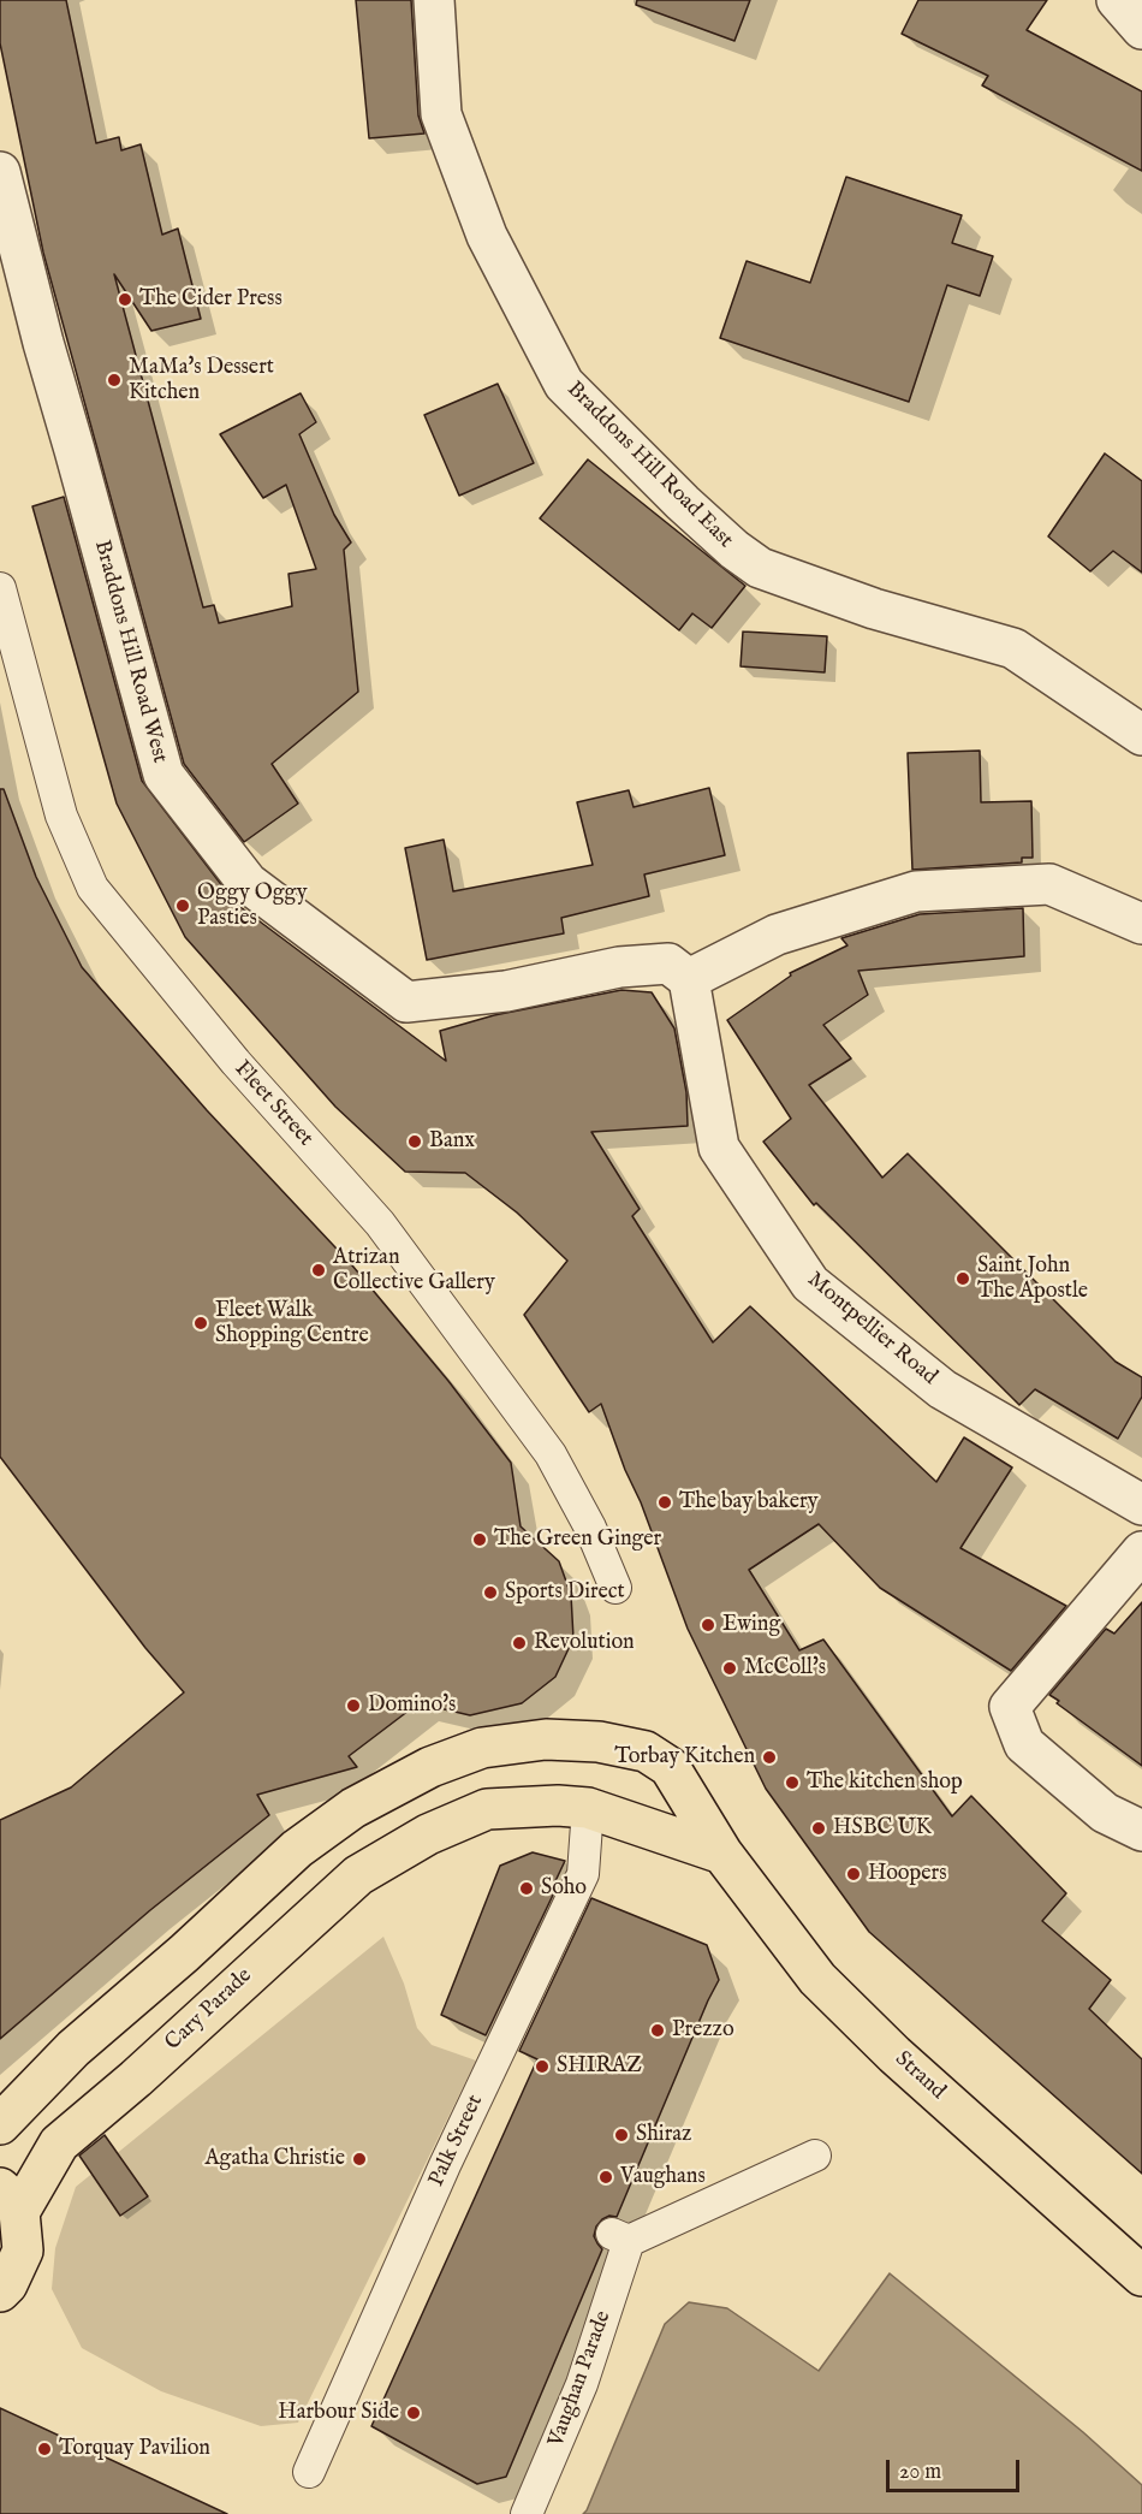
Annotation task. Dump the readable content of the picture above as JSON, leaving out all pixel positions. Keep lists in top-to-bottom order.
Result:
{
  "streets": {
    "main road": ["Cary Parade", "Strand"],
    "street": [
      "Braddons Hill Road East",
      "Braddons Hill Road West",
      "Fleet Street",
      "Montpellier Road",
      "Palk Street",
      "Vaughan Parade"
    ]
  },
  "crossings": [
    ["Braddons Hill Road West", "Montpellier Road"],
    ["Cary Parade", "Palk Street"]
  ],
  "places": [
    "The Cider Press",
    "MaMa's Dessert Kitchen",
    "Oggy Oggy Pasties",
    "Banx",
    "Atrizan Collective Gallery",
    "Saint John The Apostle",
    "Fleet Walk Shopping Centre",
    "The bay bakery",
    "The Green Ginger",
    "Sports Direct",
    "Ewing",
    "Revolution",
    "McColl's",
    "Domino's",
    "Torbay Kitchen",
    "The kitchen shop",
    "HSBC UK",
    "Hoopers",
    "Soho",
    "Prezzo",
    "SHIRAZ",
    "Shiraz",
    "Agatha Christie",
    "Vaughans",
    "Harbour Side",
    "Torquay Pavilion"
  ],
  "scale_bar": "20 m"
}
